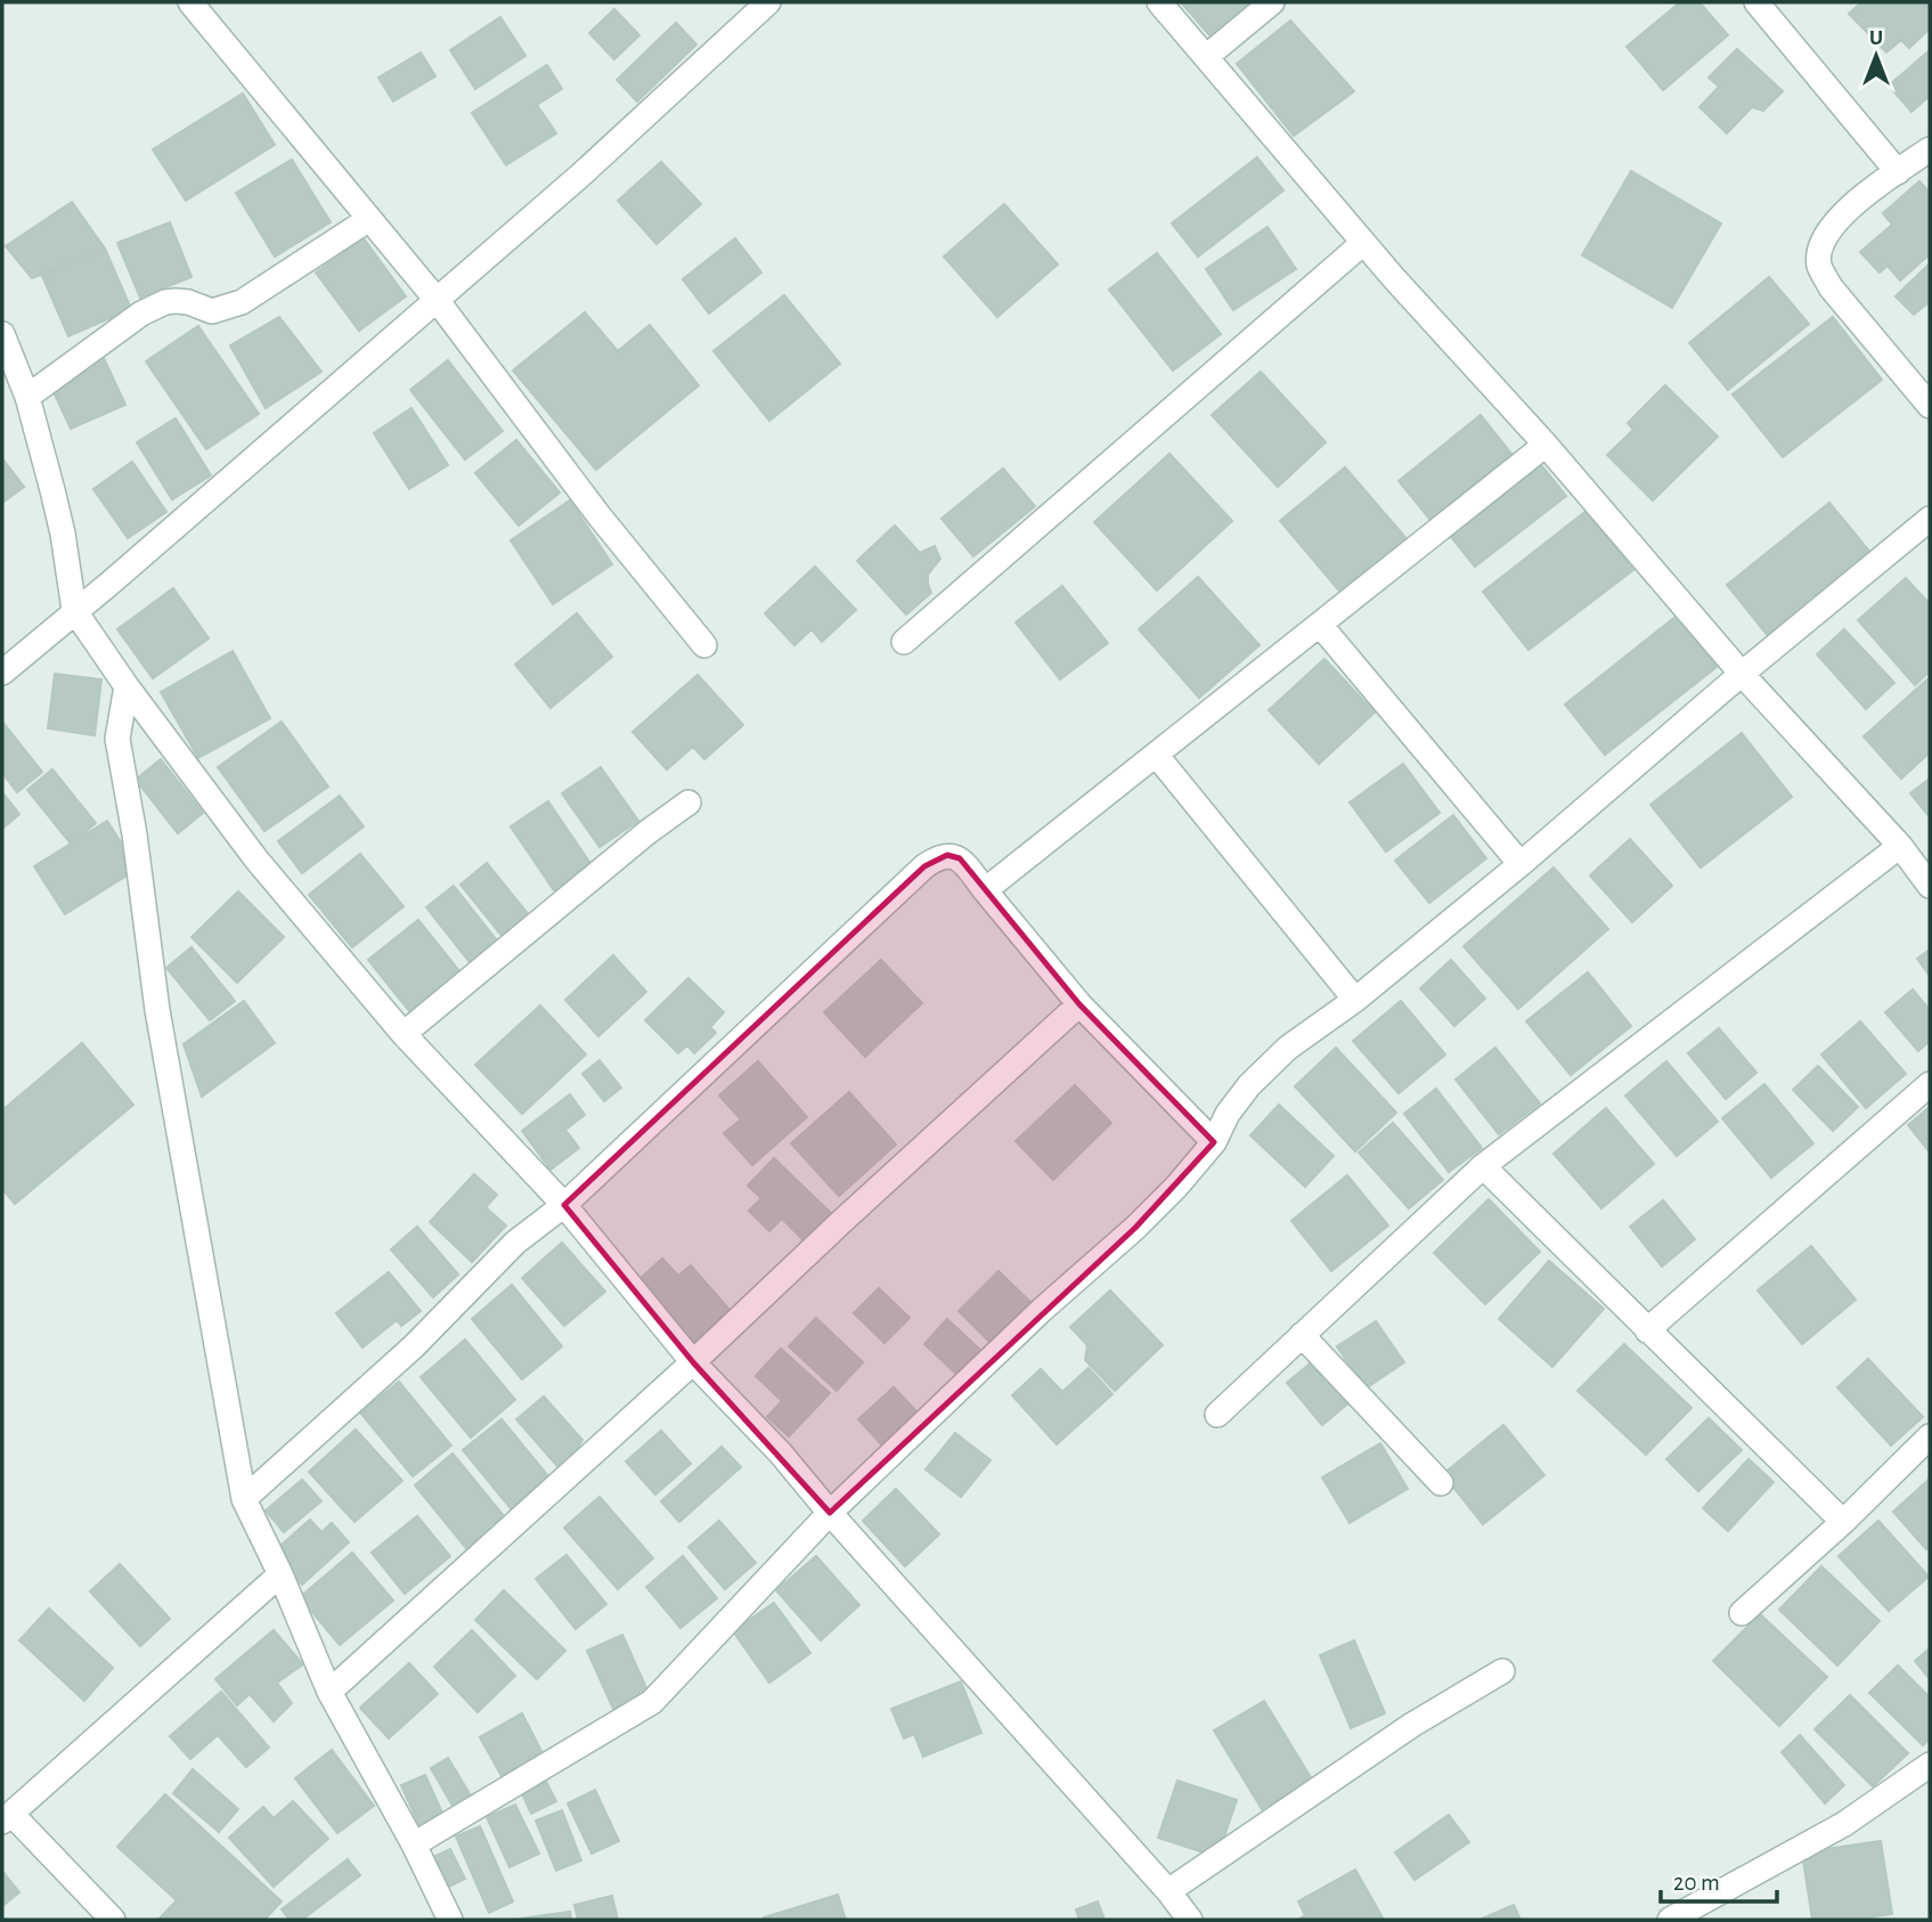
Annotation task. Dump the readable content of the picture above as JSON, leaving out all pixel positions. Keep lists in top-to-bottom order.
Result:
{
  "scale_bar": "20 m",
  "north": "top"
}
